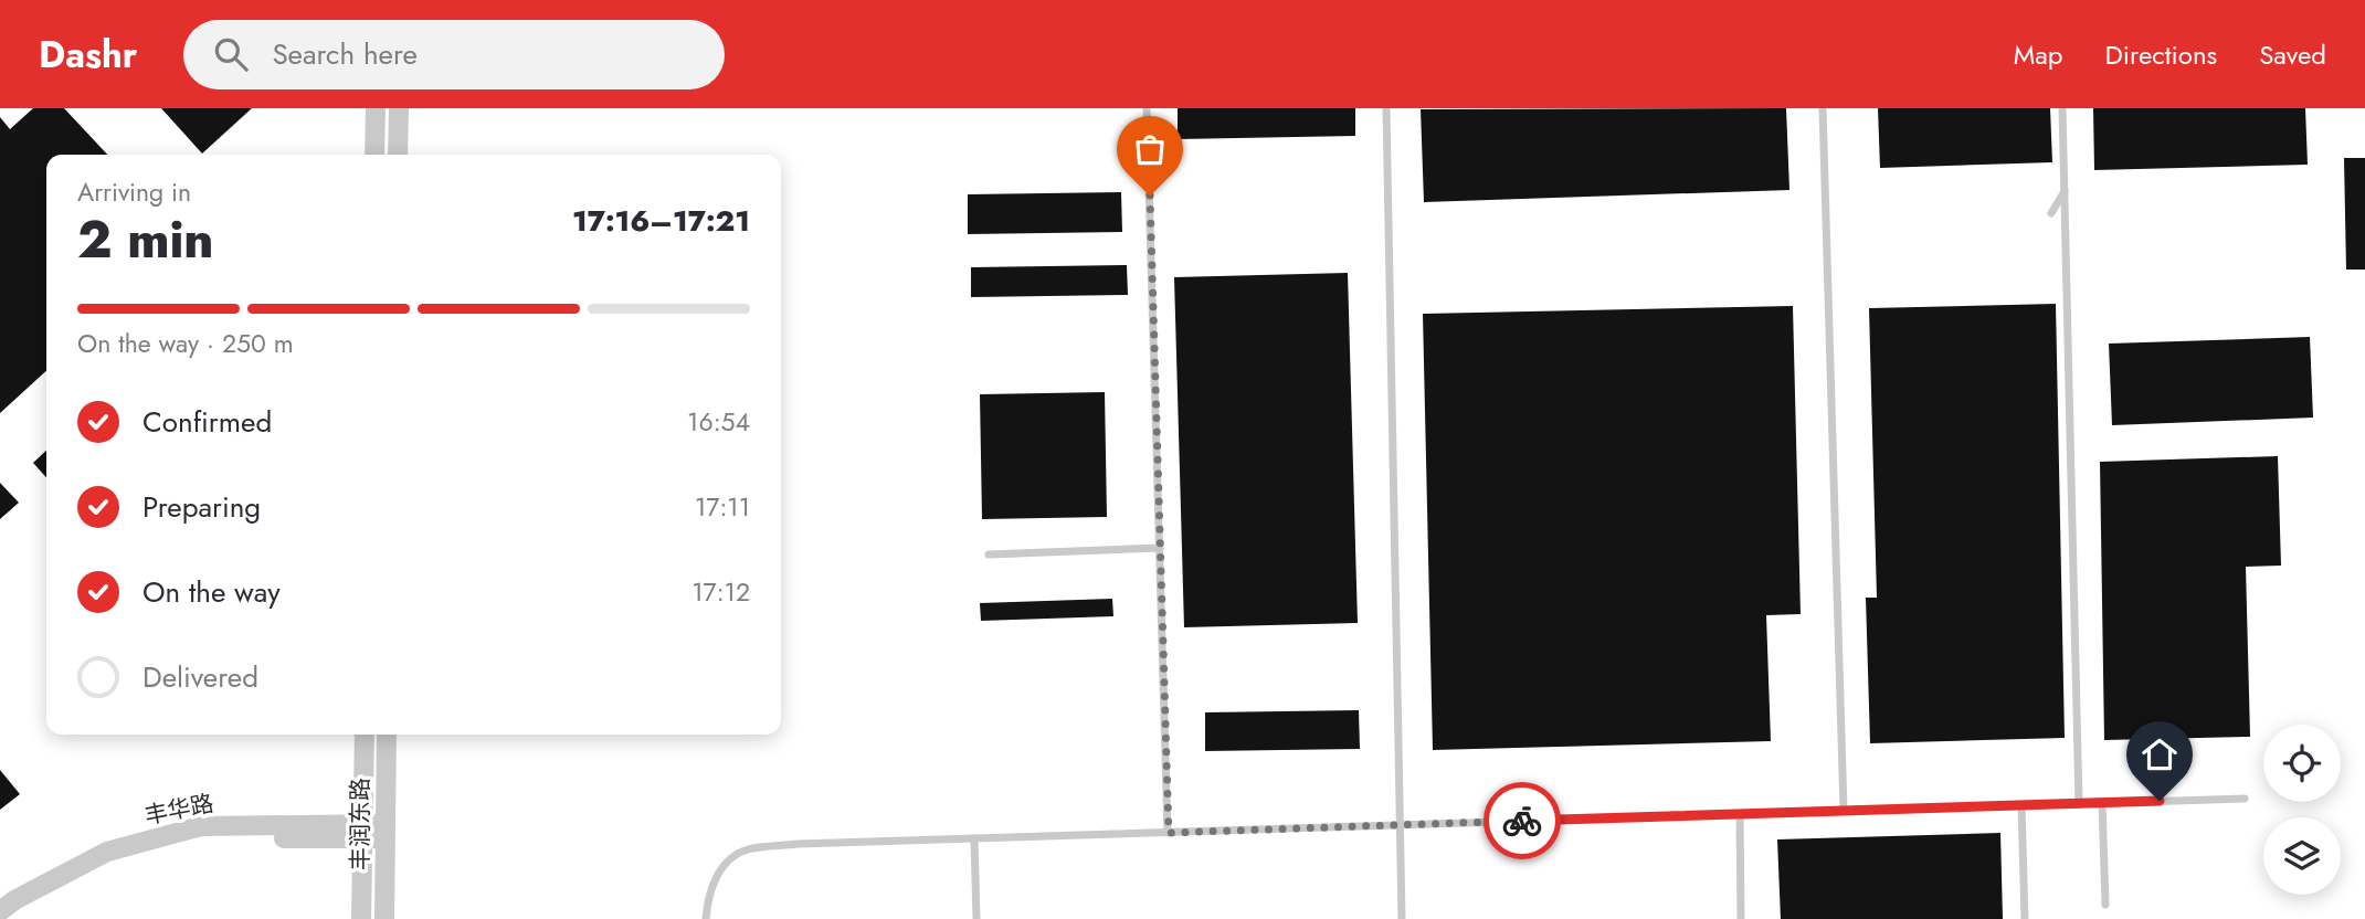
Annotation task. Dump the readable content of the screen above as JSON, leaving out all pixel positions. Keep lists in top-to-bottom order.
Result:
{
  "streets": {
    "street": ["丰华路", "丰润东路"]
  },
  "crossings": [
    ["丰华路", "丰润东路"]
  ],
  "page": {
    "header": "Dashr",
    "search": "Search here",
    "nav": ["Map", "Directions", "Saved"],
    "heading": ["2 min", "Arriving in", "17:16–17:21"],
    "bar": "On the way · 250 m",
    "list": [
      ["Confirmed", "16:54"],
      ["Preparing", "17:11"],
      ["On the way", "17:12"],
      "Delivered"
    ]
  }
}
